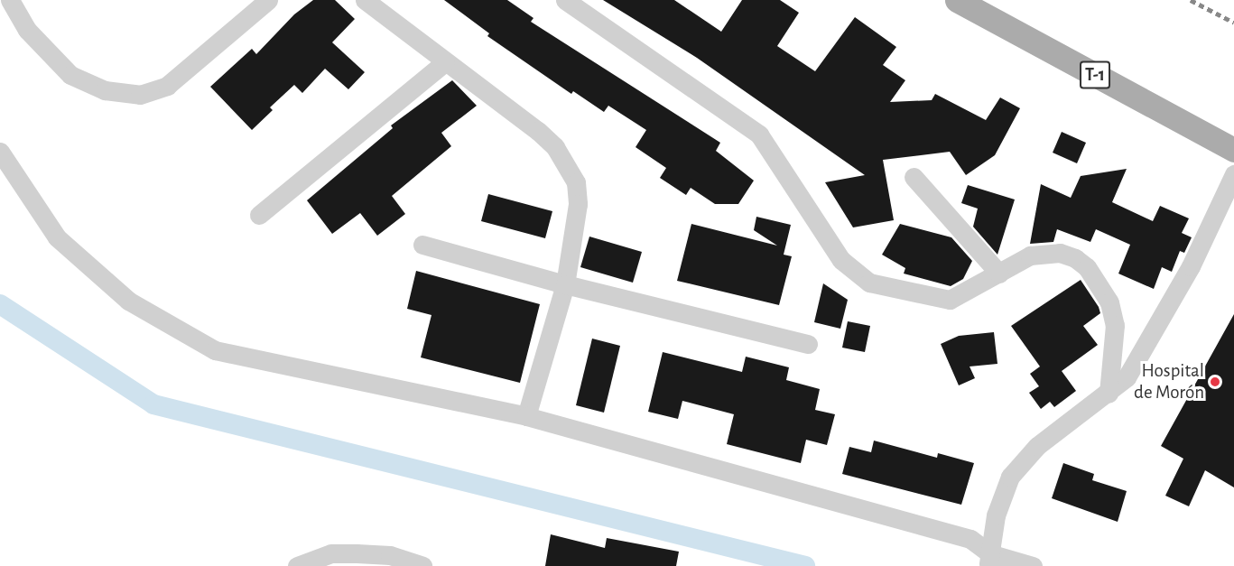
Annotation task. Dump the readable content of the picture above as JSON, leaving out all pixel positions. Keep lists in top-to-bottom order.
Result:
{
  "streets": {
    "main road": ["T-1"]
  },
  "places": ["Hospital de Morón"]
}
